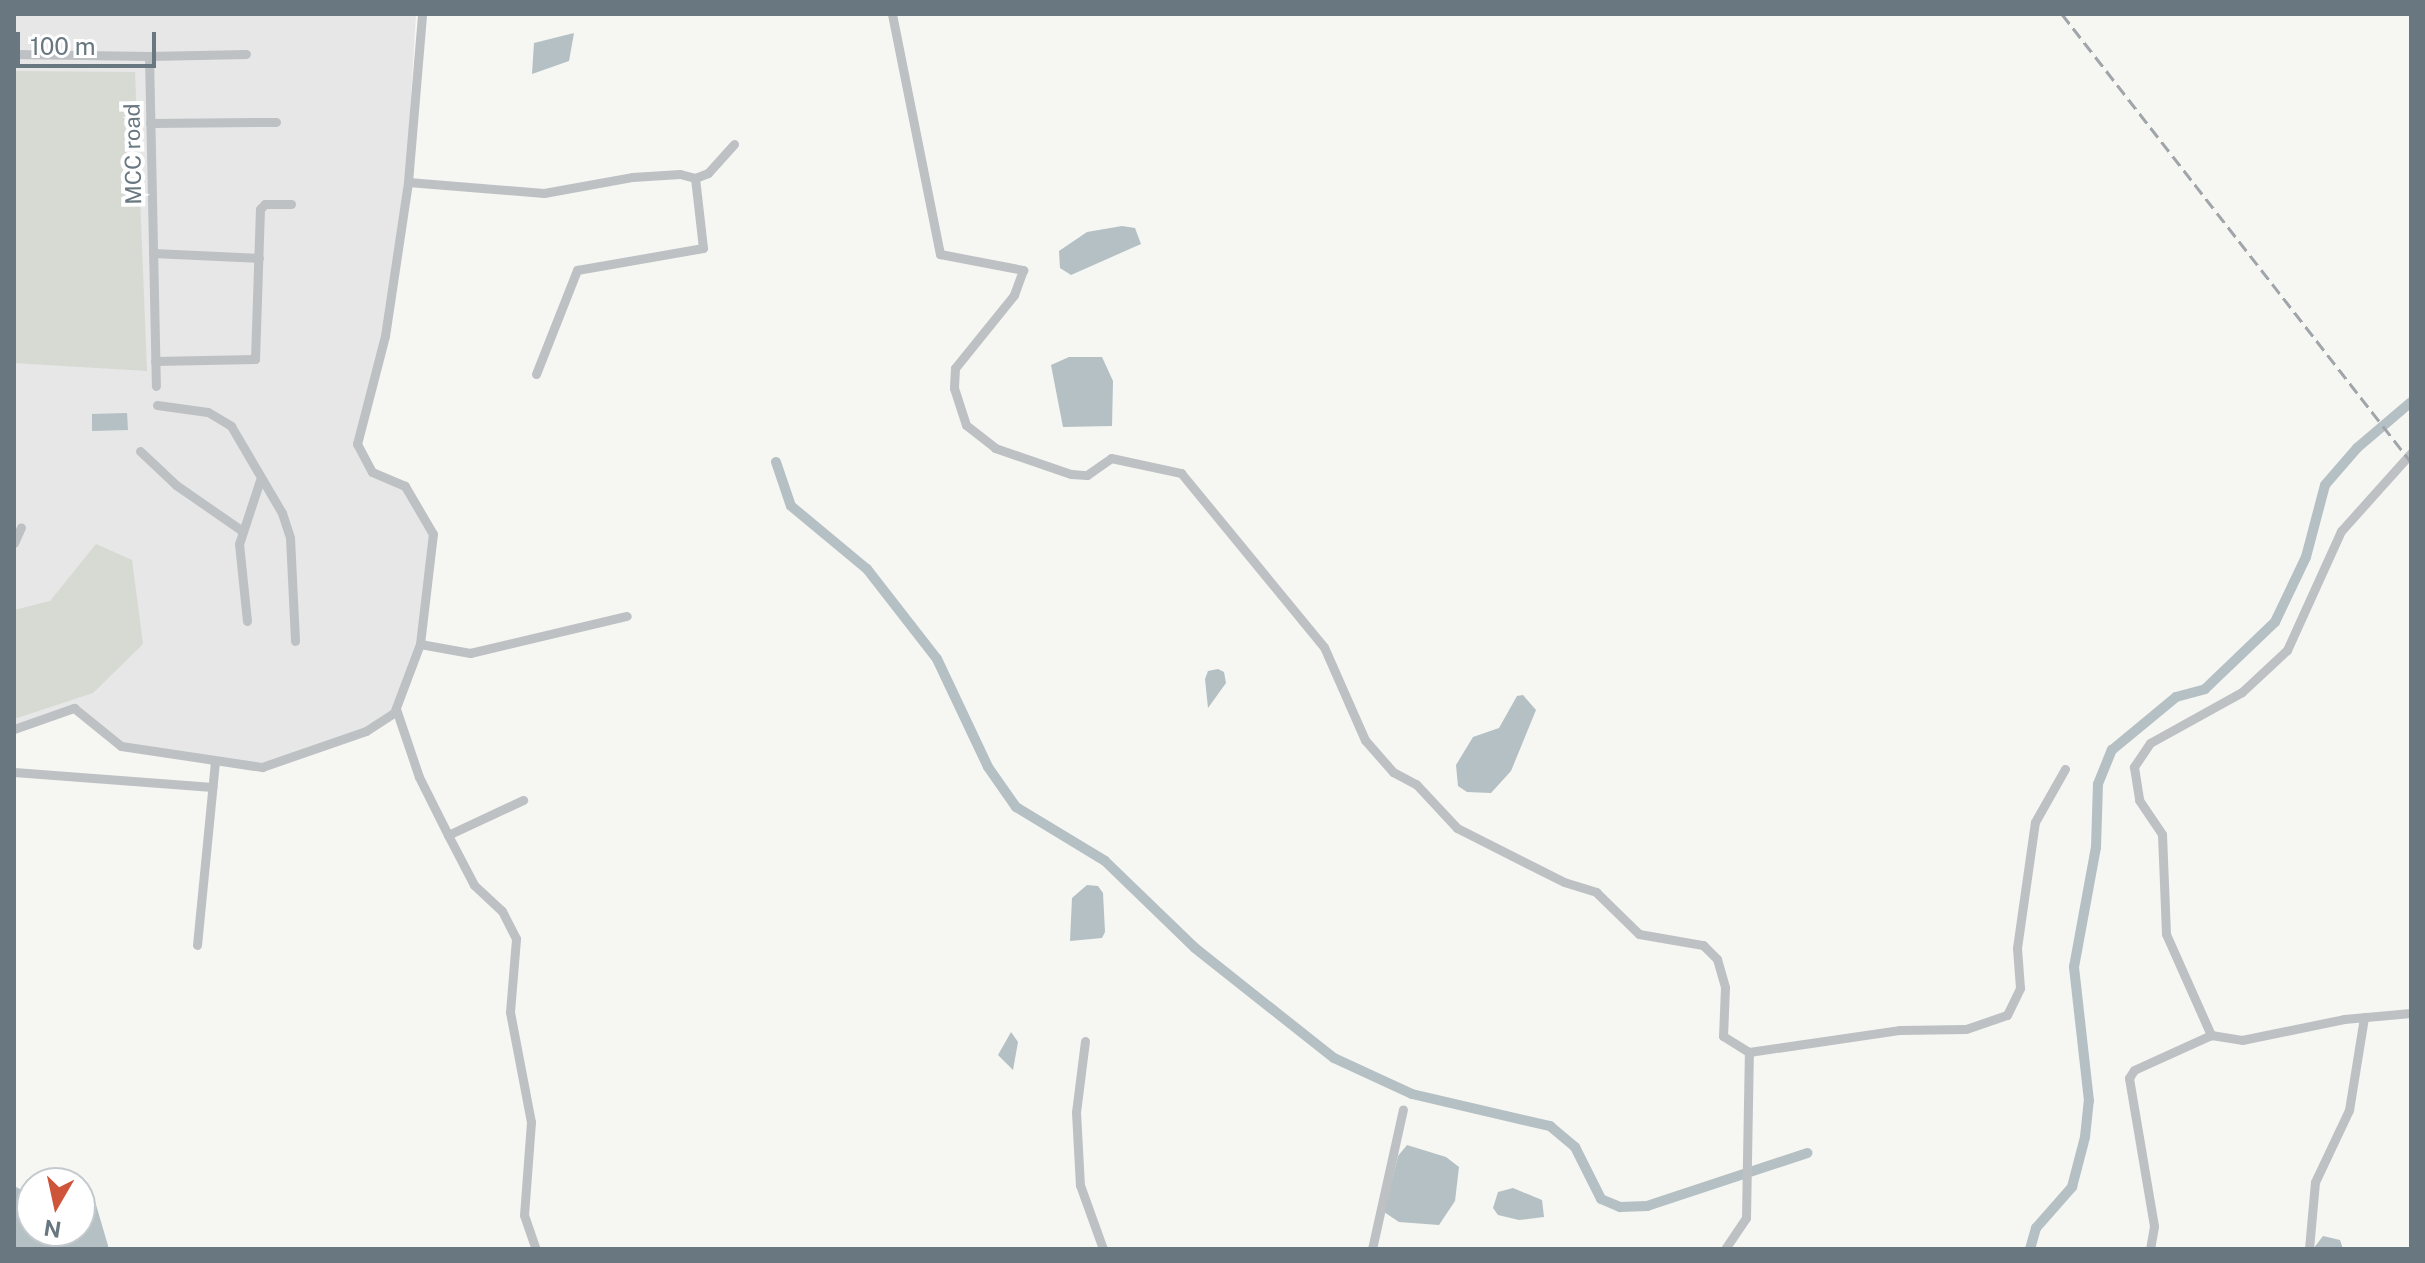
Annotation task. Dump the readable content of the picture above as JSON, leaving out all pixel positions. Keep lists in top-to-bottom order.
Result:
{
  "streets": {
    "street": ["MCC road"]
  },
  "scale_bar": "100 m",
  "north": "bottom"
}
